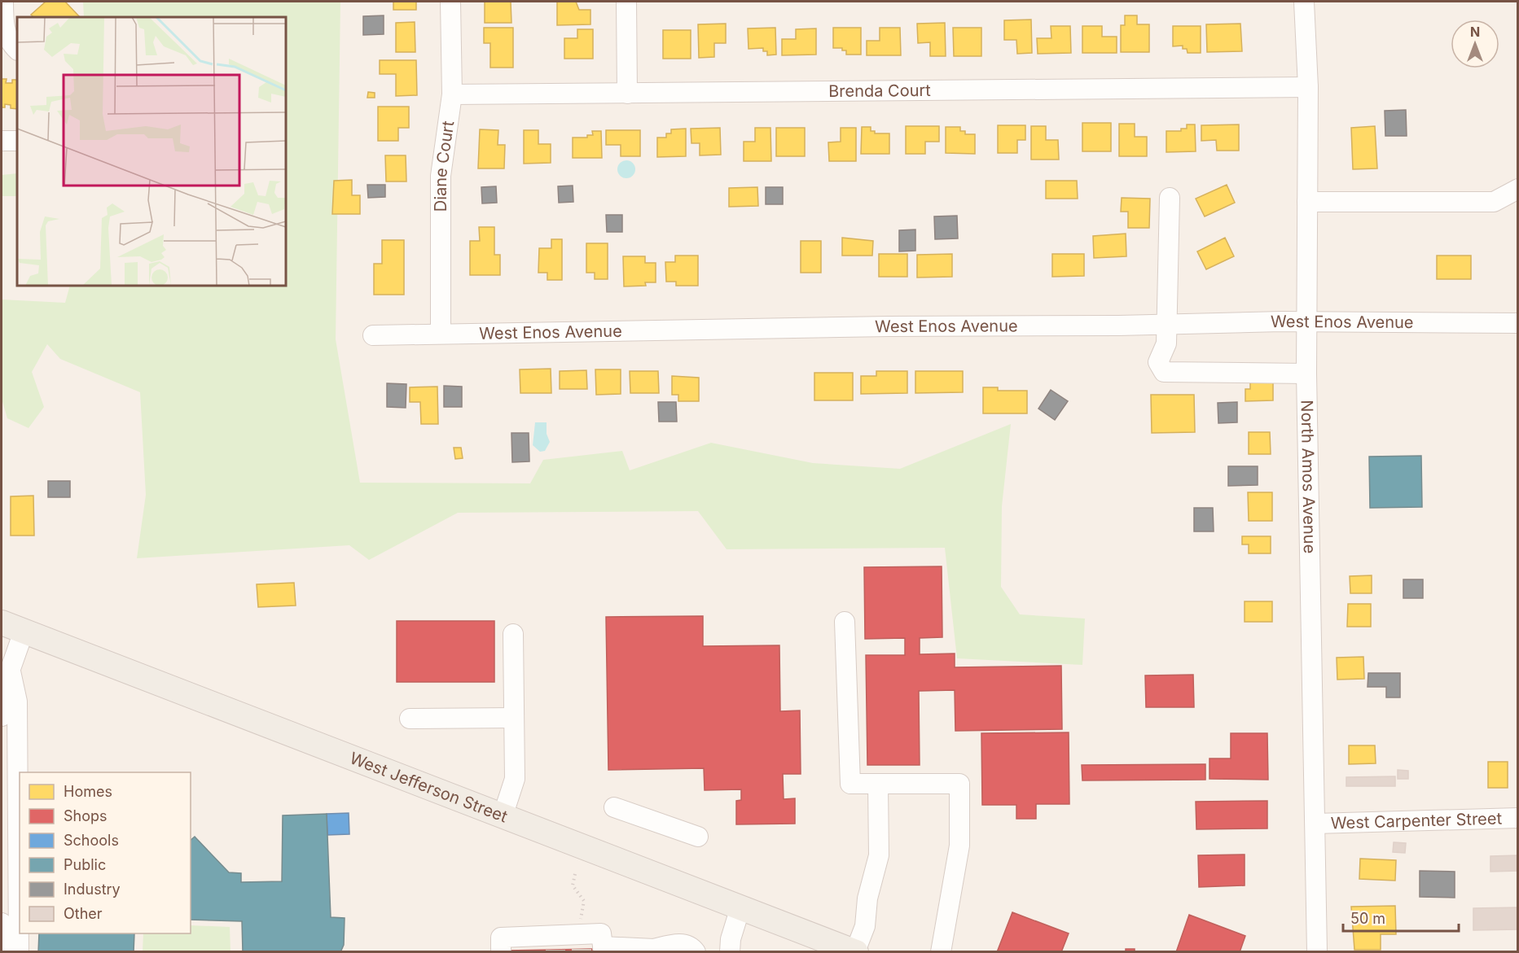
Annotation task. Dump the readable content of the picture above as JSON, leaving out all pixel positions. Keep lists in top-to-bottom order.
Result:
{
  "streets": {
    "main road": ["West Jefferson Street"],
    "street": [
      "Brenda Court",
      "Diane Court",
      "West Enos Avenue",
      "North Amos Avenue",
      "West Carpenter Street"
    ]
  },
  "crossings": [
    ["Brenda Court", "Diane Court"],
    ["Brenda Court", "North Amos Avenue"],
    ["Diane Court", "West Enos Avenue"],
    ["West Enos Avenue", "North Amos Avenue"],
    ["North Amos Avenue", "West Carpenter Street"]
  ],
  "legend": [
    "Homes",
    "Shops",
    "Schools",
    "Public",
    "Industry",
    "Other"
  ],
  "scale_bar": "50 m",
  "north": "top"
}
